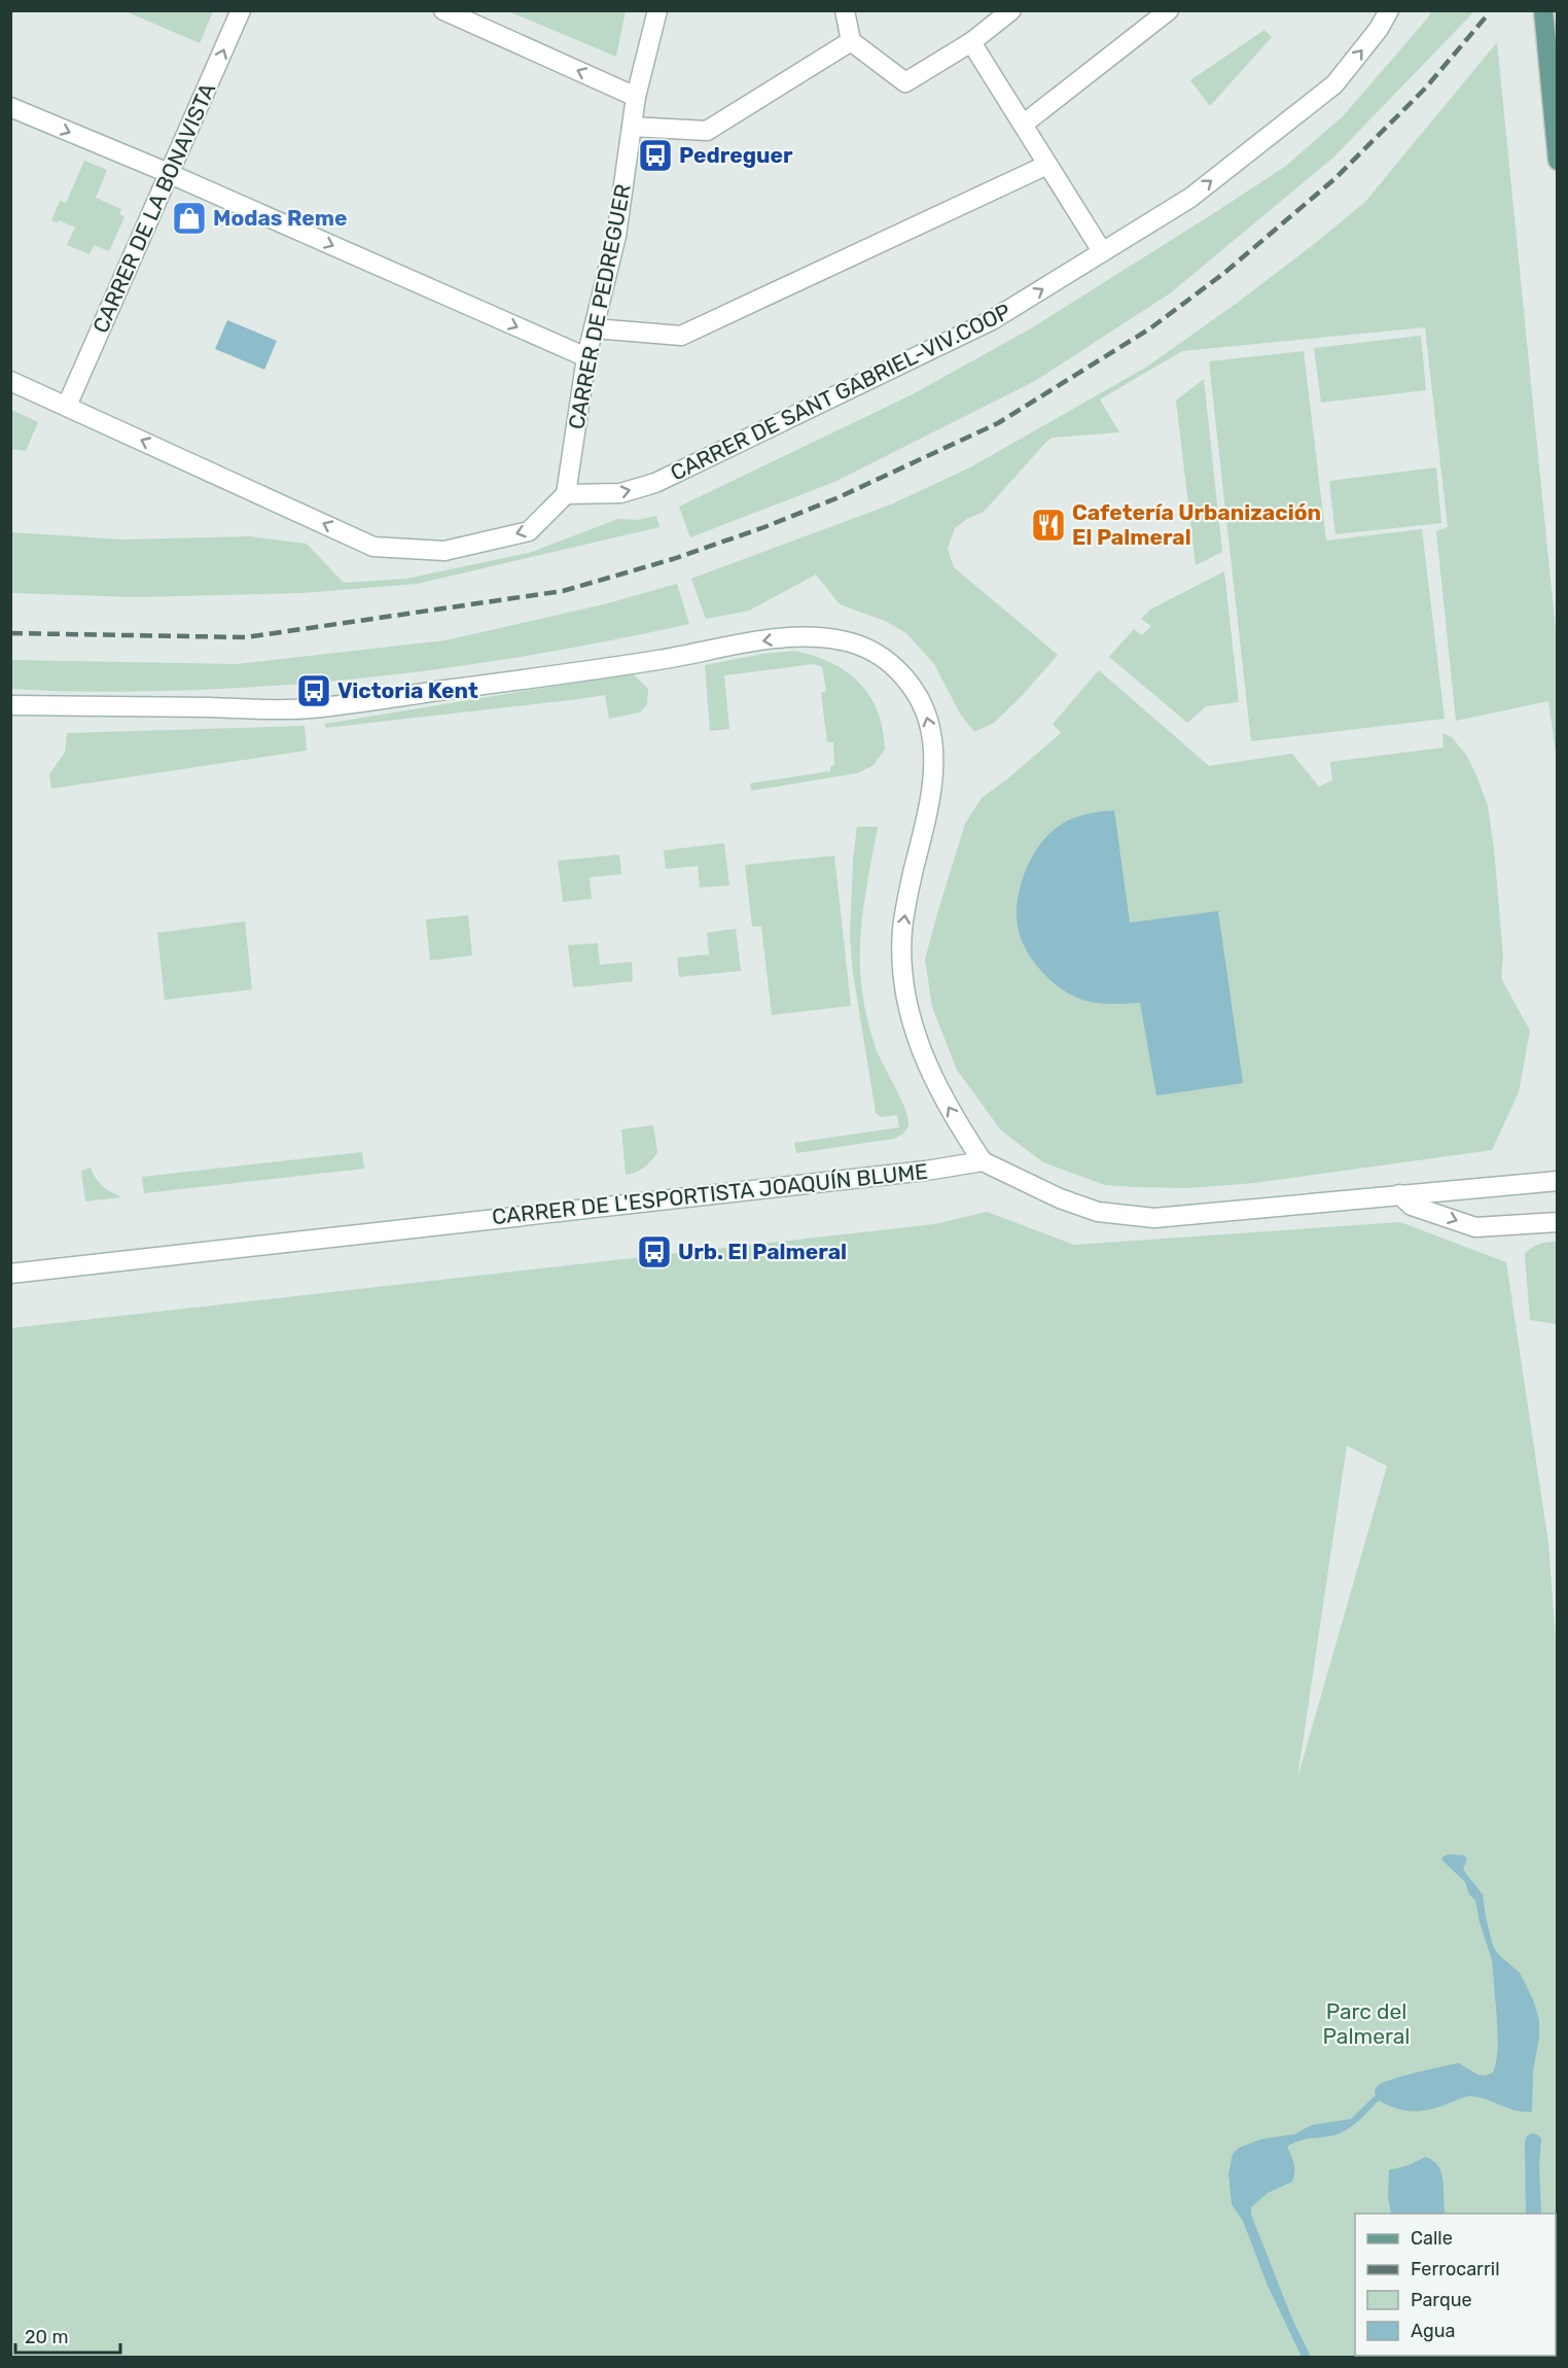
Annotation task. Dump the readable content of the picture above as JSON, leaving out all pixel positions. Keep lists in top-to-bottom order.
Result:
{
  "streets": {
    "street": [
      "CARRER DE LA BONAVISTA",
      "CARRER DE PEDREGUER",
      "CARRER DE SANT GABRIEL-VIV.COOP",
      "CARRER DE L'ESPORTISTA JOAQUÍN BLUME"
    ]
  },
  "crossings": [
    ["CARRER DE PEDREGUER", "CARRER DE SANT GABRIEL-VIV.COOP"]
  ],
  "one_way": ["CARRER DE LA BONAVISTA"],
  "parks": ["Parc del Palmeral"],
  "places": {
    "bus stop": ["Pedreguer", "Victoria Kent", "Urb. El Palmeral"],
    "shop": ["Modas Reme"],
    "restaurant": ["Cafetería Urbanización El Palmeral"]
  },
  "legend": [
    "Calle",
    "Ferrocarril",
    "Parque",
    "Agua"
  ],
  "scale_bar": "20 m"
}
